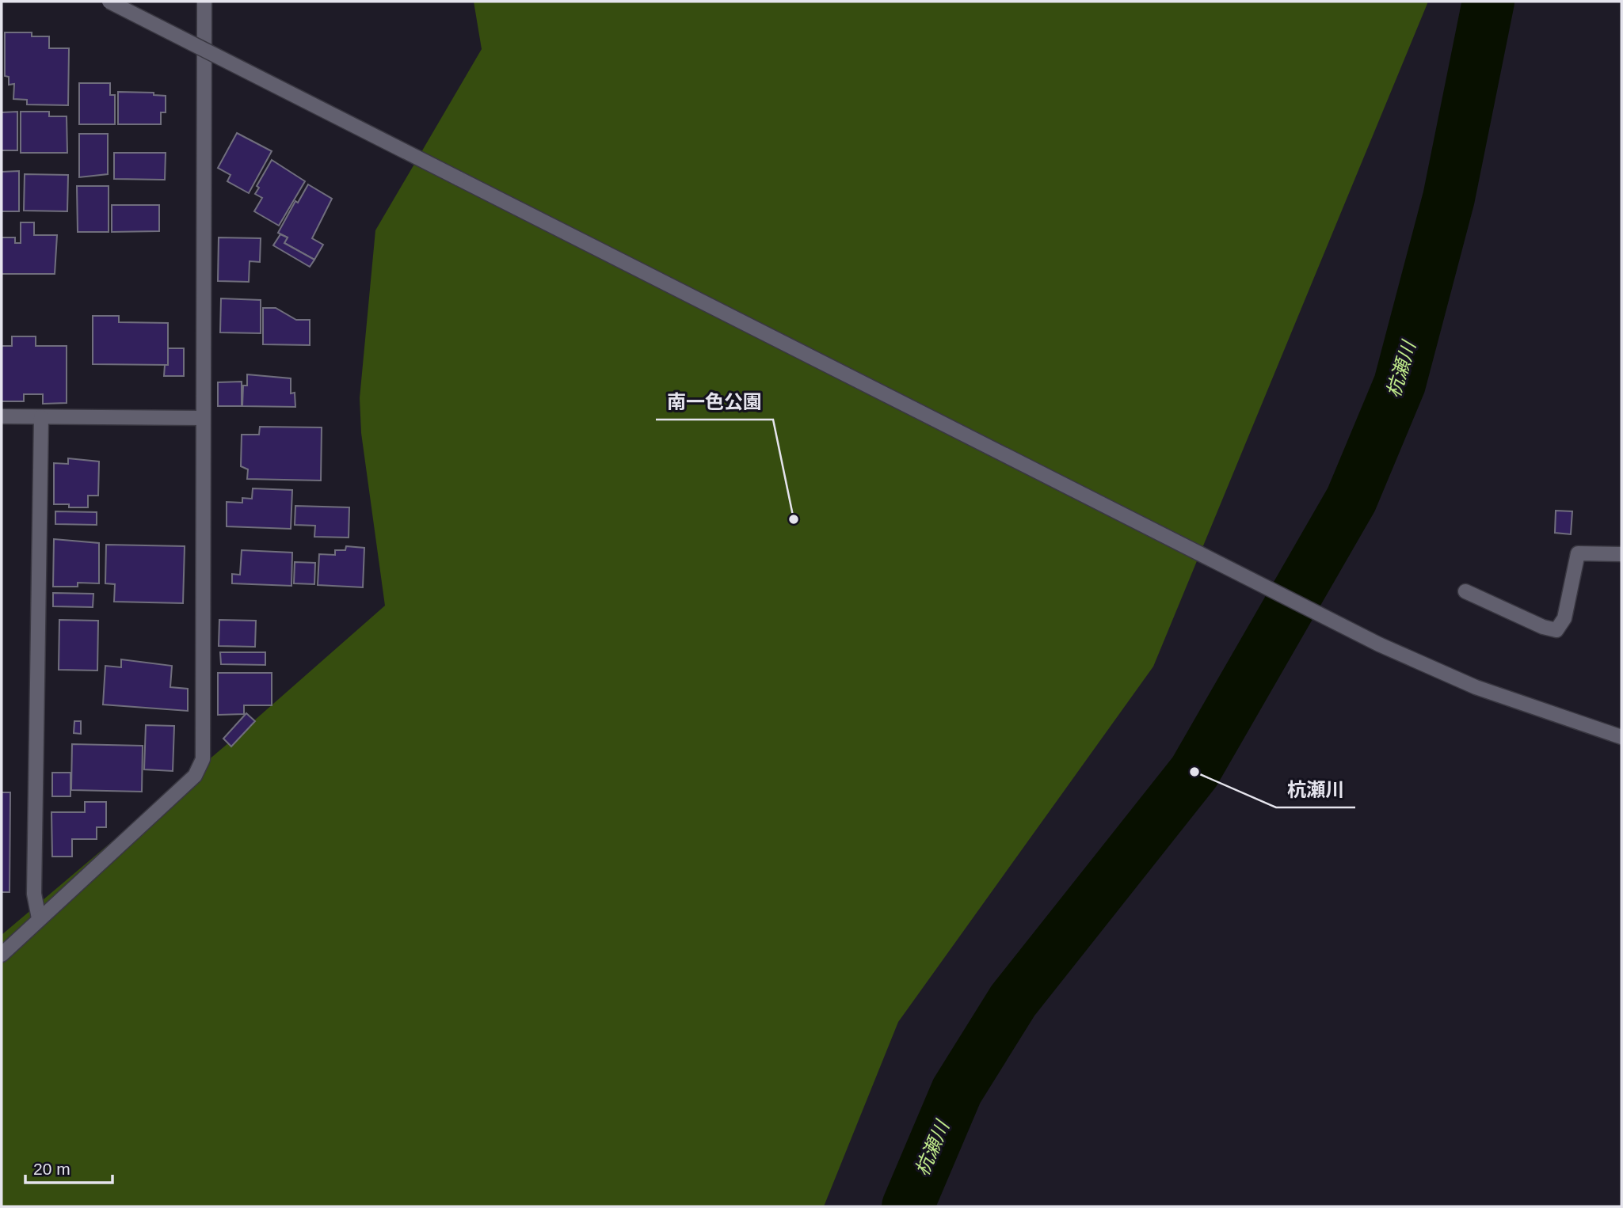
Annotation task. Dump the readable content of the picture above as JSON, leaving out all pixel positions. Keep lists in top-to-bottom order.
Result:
{
  "water": ["杭瀬川"],
  "places": ["南一色公園", "杭瀬川"],
  "scale_bar": "20 m"
}
